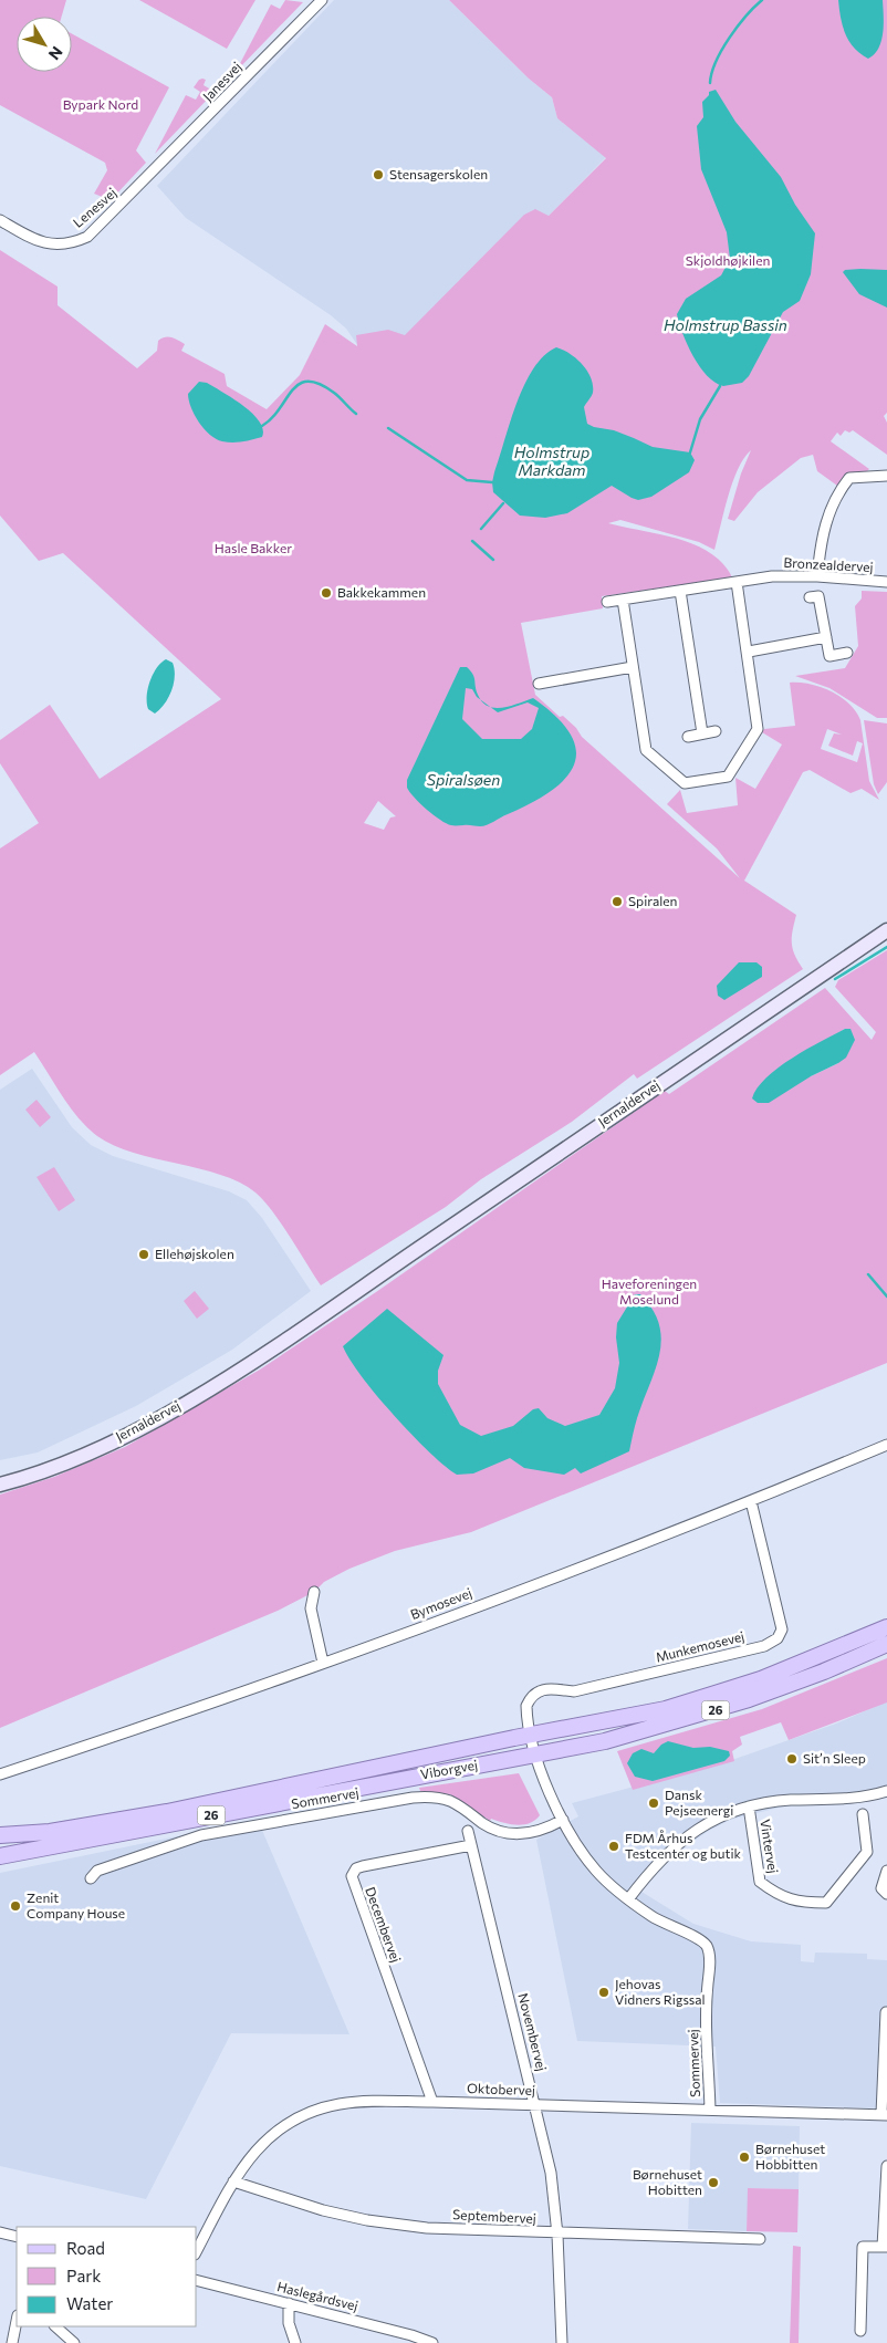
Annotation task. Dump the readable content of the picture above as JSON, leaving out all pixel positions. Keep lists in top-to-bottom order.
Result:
{
  "streets": {
    "main road": ["26", "Viborgvej"],
    "street": [
      "Janesvej",
      "Lenesvej",
      "Bronzealdervej",
      "Jernaldervej",
      "Bymosevej",
      "Munkemosevej",
      "Sommervej",
      "Vintervej",
      "Decembervej",
      "Novembervej",
      "Oktobervej",
      "Septembervej",
      "Haslegårdsvej"
    ]
  },
  "crossings": [
    ["Janesvej", "Lenesvej"],
    ["Bymosevej", "Munkemosevej"],
    ["Munkemosevej", "Viborgvej"],
    ["Munkemosevej", "Sommervej"],
    ["Viborgvej", "Sommervej"],
    ["Sommervej", "Vintervej"],
    ["Sommervej", "Oktobervej"],
    ["Decembervej", "Novembervej"],
    ["Decembervej", "Oktobervej"],
    ["Novembervej", "Oktobervej"],
    ["Novembervej", "Septembervej"],
    ["Oktobervej", "Septembervej"]
  ],
  "water": ["Holmstrup Bassin", "Holmstrup Markdam", "Spiralsøen"],
  "parks": [
    "Bypark Nord",
    "Skjoldhøjkilen",
    "Hasle Bakker",
    "Haveforeningen Moselund"
  ],
  "places": [
    "Stensagerskolen",
    "Bakkekammen",
    "Spiralen",
    "Ellehøjskolen",
    "Sit’n Sleep",
    "Dansk Pejseenergi",
    "FDM Århus Testcenter og butik",
    "Zenit Company House",
    "Jehovas Vidners Rigssal",
    "Børnehuset Hobbitten",
    "Børnehuset Hobitten"
  ],
  "legend": ["Road", "Park", "Water"],
  "north": "bottom right"
}
